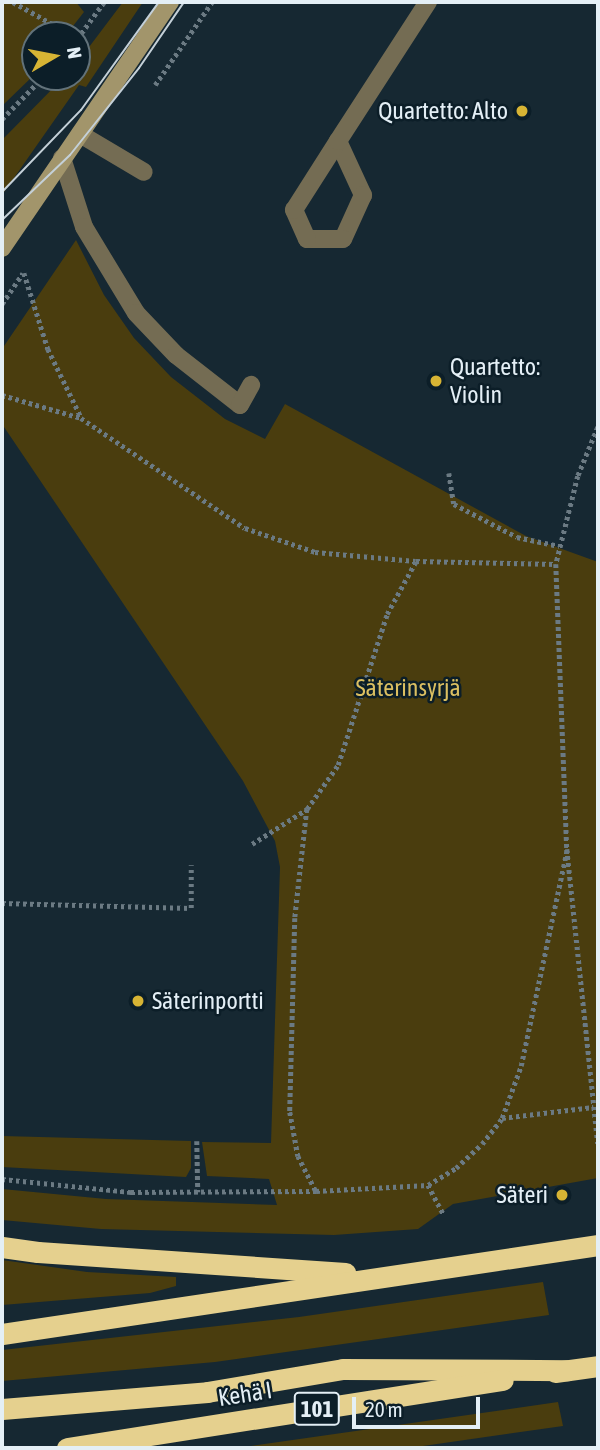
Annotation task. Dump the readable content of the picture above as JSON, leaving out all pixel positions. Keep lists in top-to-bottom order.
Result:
{
  "streets": {
    "highway": ["Kehä I", "101"]
  },
  "parks": ["Säterinsyrjä"],
  "places": [
    "Quartetto: Alto",
    "Quartetto: Violin",
    "Säterinportti",
    "Säteri"
  ],
  "scale_bar": "20 m",
  "north": "right"
}
